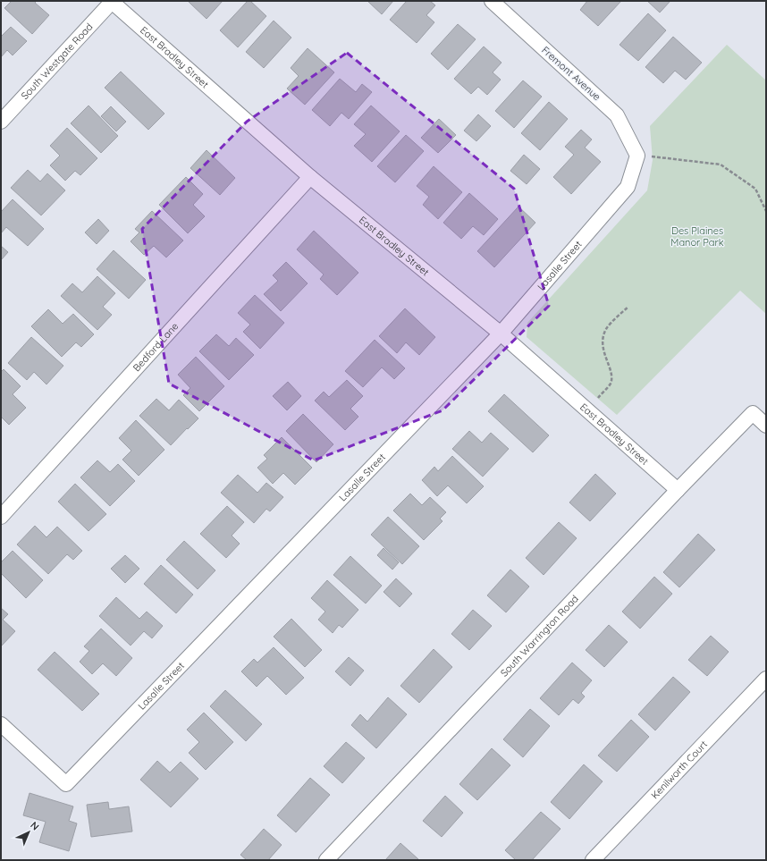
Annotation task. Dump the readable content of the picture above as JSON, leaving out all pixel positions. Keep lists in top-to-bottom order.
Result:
{
  "streets": {
    "street": [
      "East Bradley Street",
      "South Westgate Road",
      "Fremont Avenue",
      "Lasalle Street",
      "Bedford Lane",
      "South Warrington Road",
      "Kenilworth Court"
    ]
  },
  "crossings": [
    ["East Bradley Street", "South Westgate Road"],
    ["East Bradley Street", "Lasalle Street"],
    ["East Bradley Street", "Bedford Lane"],
    ["East Bradley Street", "South Warrington Road"],
    ["Fremont Avenue", "Lasalle Street"]
  ],
  "parks": ["Des Plaines Manor Park"],
  "north": "top right"
}
